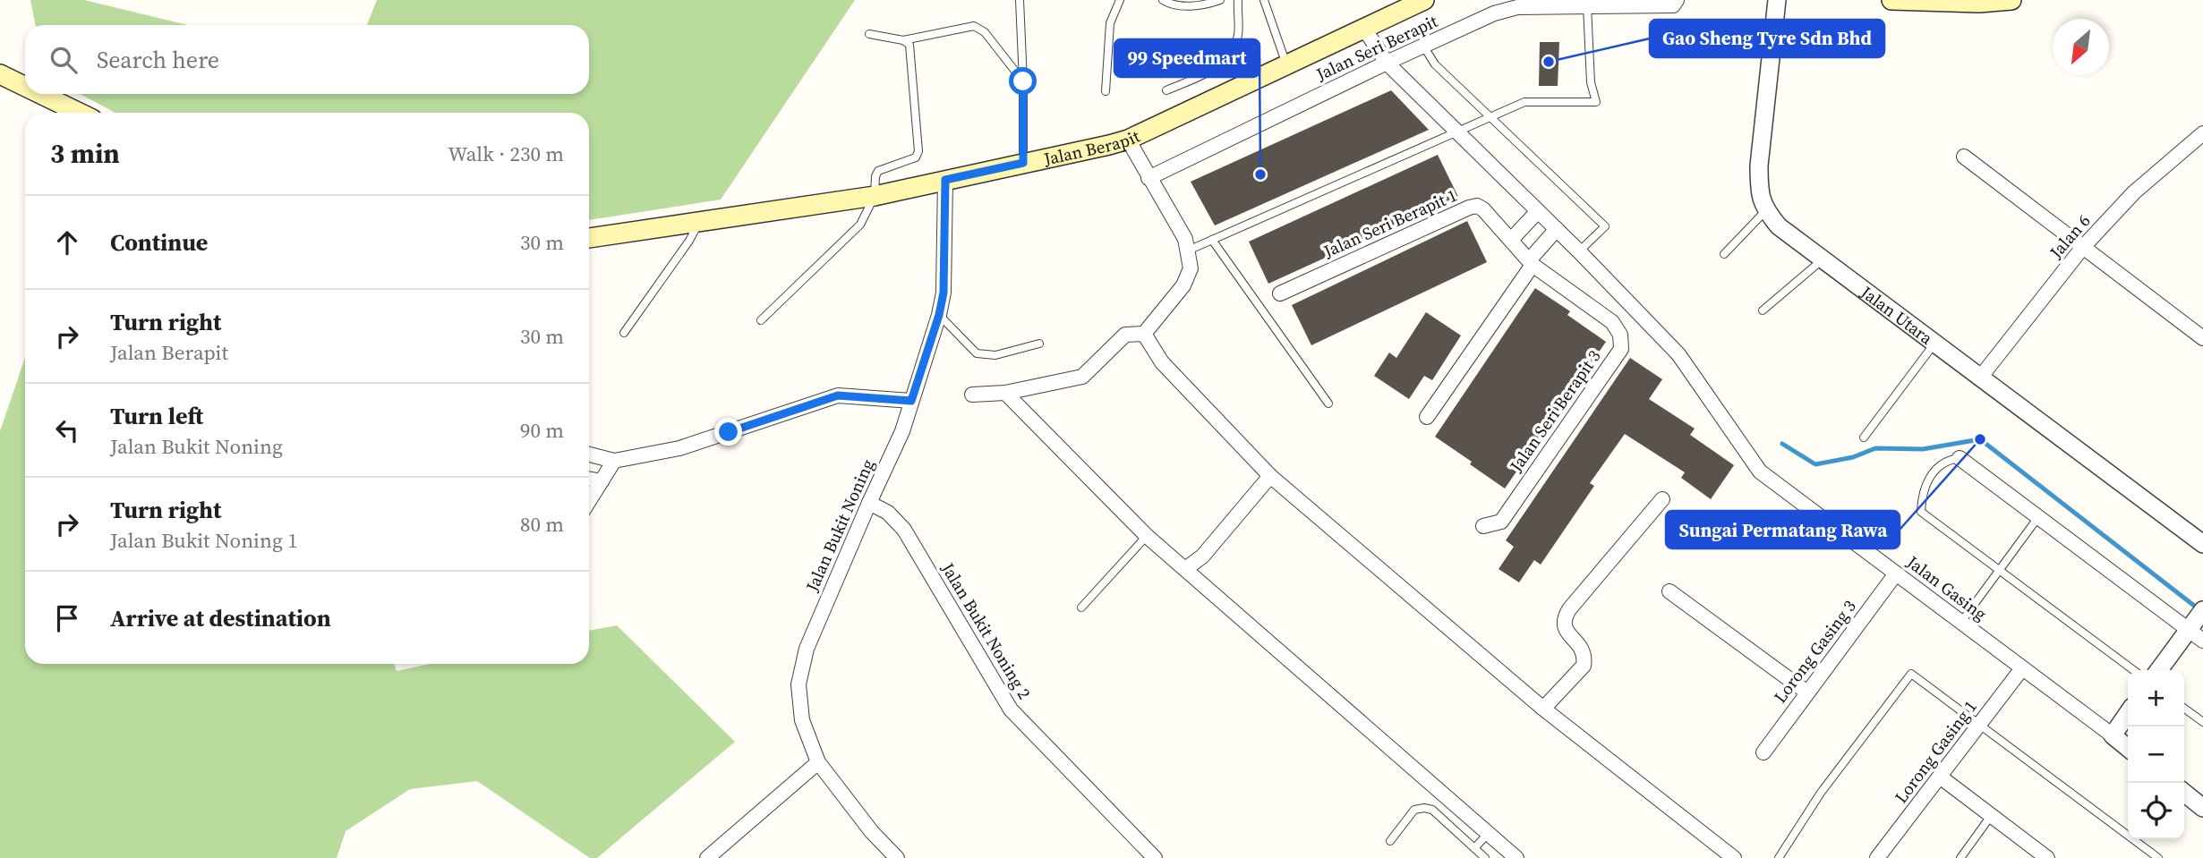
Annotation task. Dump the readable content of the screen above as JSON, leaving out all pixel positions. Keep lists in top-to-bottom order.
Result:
{
  "streets": {
    "main road": ["Jalan Berapit"],
    "street": [
      "Jalan Seri Berapit",
      "Jalan Seri Berapit 1",
      "Jalan 6",
      "Jalan Utara",
      "Jalan Seri Berapit 3",
      "Jalan Bukit Noning",
      "Jalan Gasing",
      "Jalan Bukit Noning 2",
      "Lorong Gasing 3",
      "Lorong Gasing 1"
    ]
  },
  "crossings": [
    ["Jalan Seri Berapit", "Jalan Gasing"],
    ["Jalan Berapit", "Jalan Bukit Noning"],
    ["Jalan Berapit", "Jalan Gasing"],
    ["Jalan Seri Berapit 1", "Jalan Seri Berapit 3"],
    ["Jalan 6", "Jalan Utara"],
    ["Jalan Bukit Noning", "Jalan Bukit Noning 2"],
    ["Jalan Gasing", "Lorong Gasing 3"],
    ["Jalan Gasing", "Lorong Gasing 1"]
  ],
  "places": ["Gao Sheng Tyre Sdn Bhd", "99 Speedmart", "Sungai Permatang Rawa"],
  "north": "bottom left",
  "page": {
    "search": "Search here",
    "heading": ["3 min", "Walk · 230 m"],
    "list": [
      ["Continue", "30 m"],
      ["Turn right", "Jalan Berapit", "30 m"],
      ["Turn left", "Jalan Bukit Noning", "90 m"],
      ["Turn right", "Jalan Bukit Noning 1", "80 m"],
      "Arrive at destination"
    ],
    "map_buttons": ["+", "−"]
  }
}
